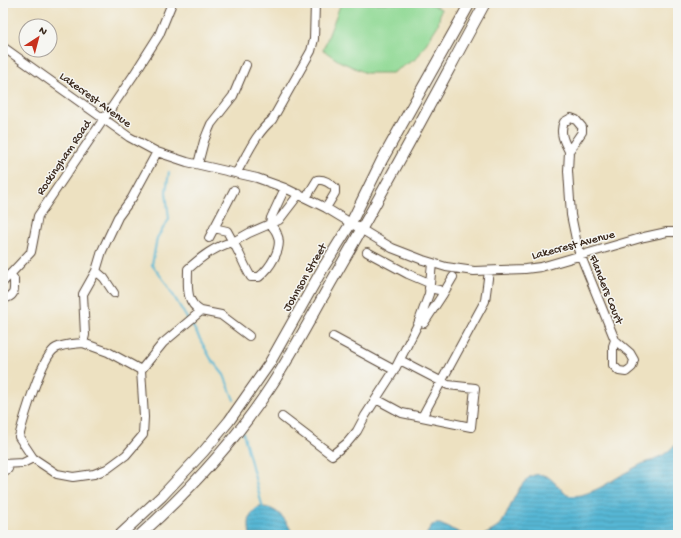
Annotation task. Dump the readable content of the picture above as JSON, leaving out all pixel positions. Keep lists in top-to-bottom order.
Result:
{
  "streets": {
    "main road": ["Johnson Street"],
    "street": ["Lakecrest Avenue", "Rockingham Road", "Flanders Court"]
  },
  "crossings": [
    ["Lakecrest Avenue", "Rockingham Road"],
    ["Lakecrest Avenue", "Johnson Street"],
    ["Lakecrest Avenue", "Flanders Court"]
  ],
  "north": "top right"
}
